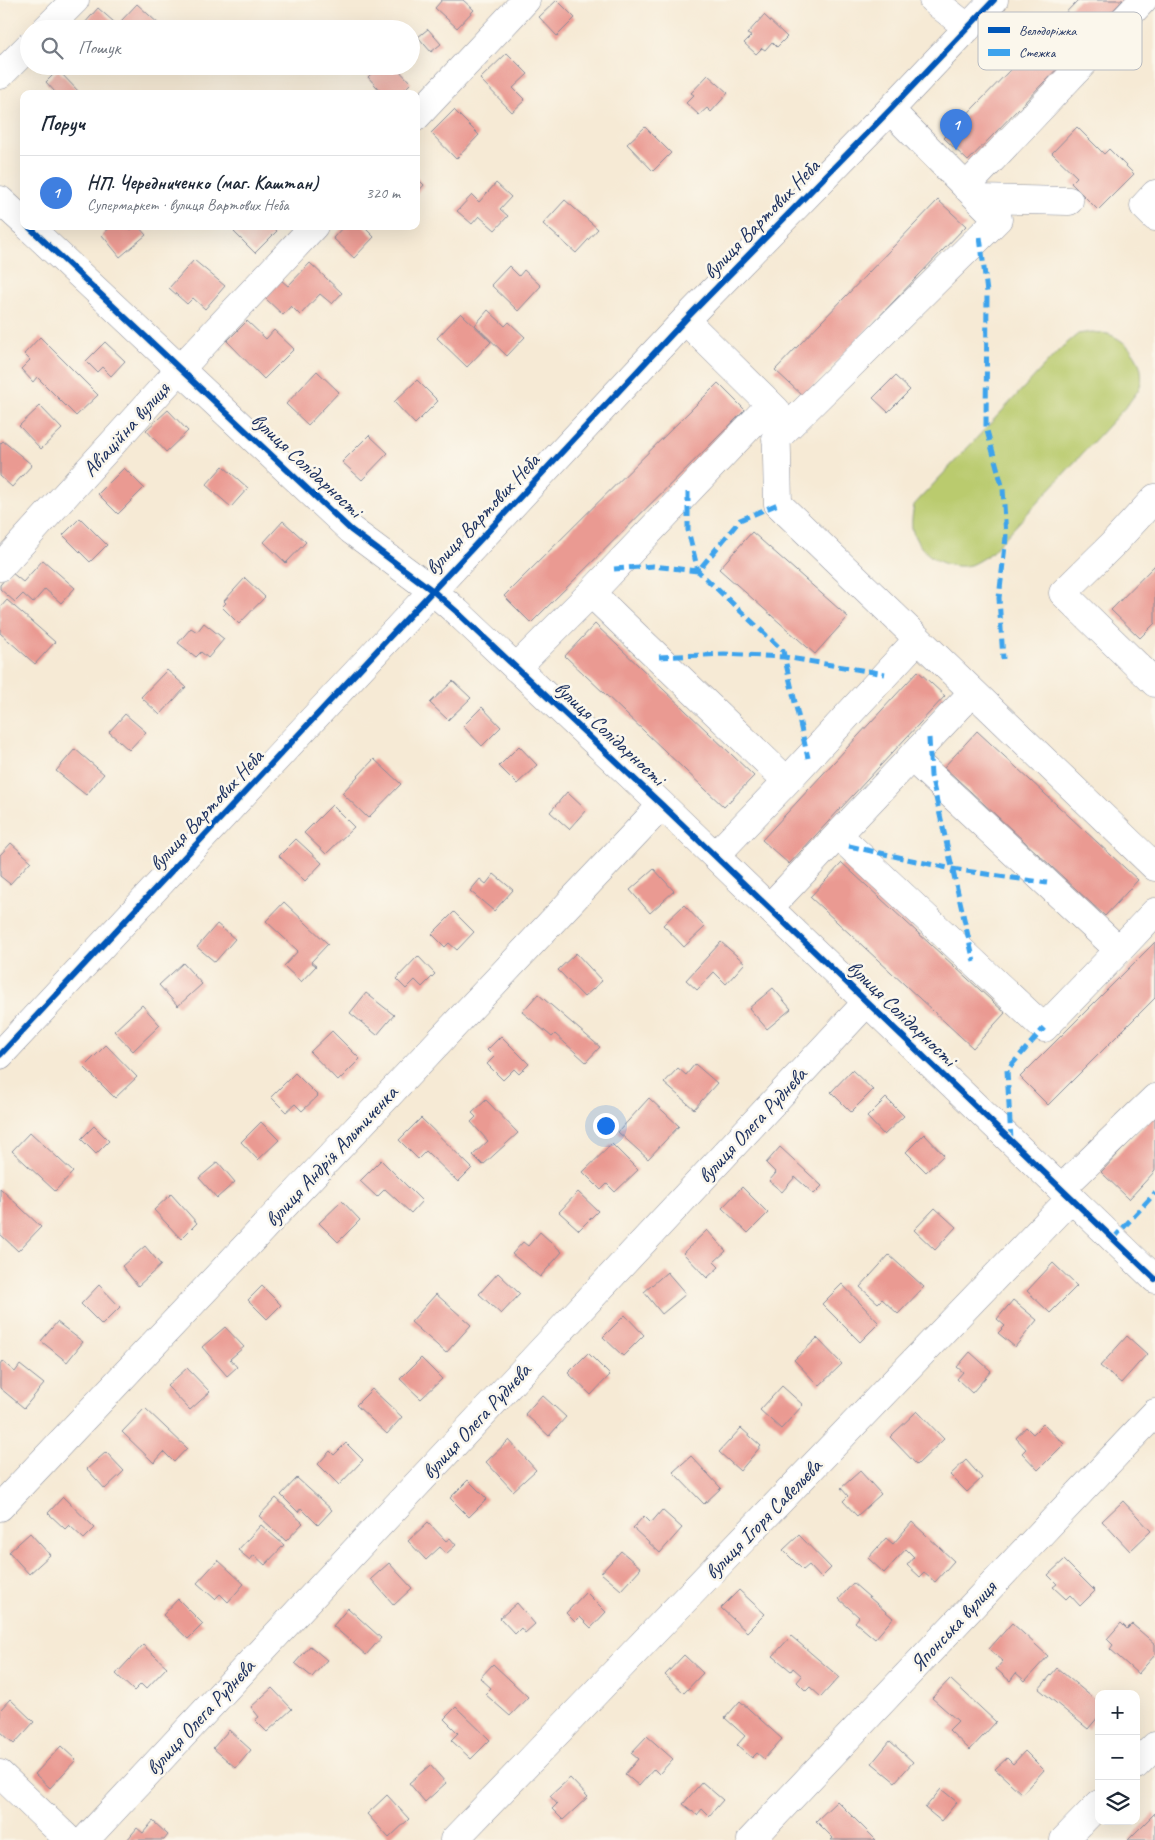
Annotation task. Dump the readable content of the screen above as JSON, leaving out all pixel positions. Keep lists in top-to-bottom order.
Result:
{
  "streets": {
    "street": [
      "вулиця Вартових Неба",
      "Авіаційна вулиця",
      "вулиця Солідарності",
      "вулиця Олега Руднєва",
      "вулиця Андрія Альтиченка",
      "вулиця Ігоря Савельєва",
      "Японська вулиця"
    ]
  },
  "crossings": [
    ["вулиця Вартових Неба", "вулиця Солідарності"],
    ["Авіаційна вулиця", "вулиця Солідарності"],
    ["вулиця Солідарності", "вулиця Олега Руднєва"],
    ["вулиця Солідарності", "вулиця Андрія Альтиченка"],
    ["вулиця Солідарності", "вулиця Ігоря Савельєва"]
  ],
  "legend": ["Велодоріжка", "Стежка"],
  "page": {
    "search": "Пошук",
    "heading": "Поруч",
    "pins": "1",
    "list": [
      {
        "mark": "1",
        "name": "НП. Чередниченко (маг. Каштан)",
        "note": "Супермаркет · вулиця Вартових Неба",
        "value": "320 m"
      }
    ],
    "map_buttons": ["+", "−"]
  }
}
